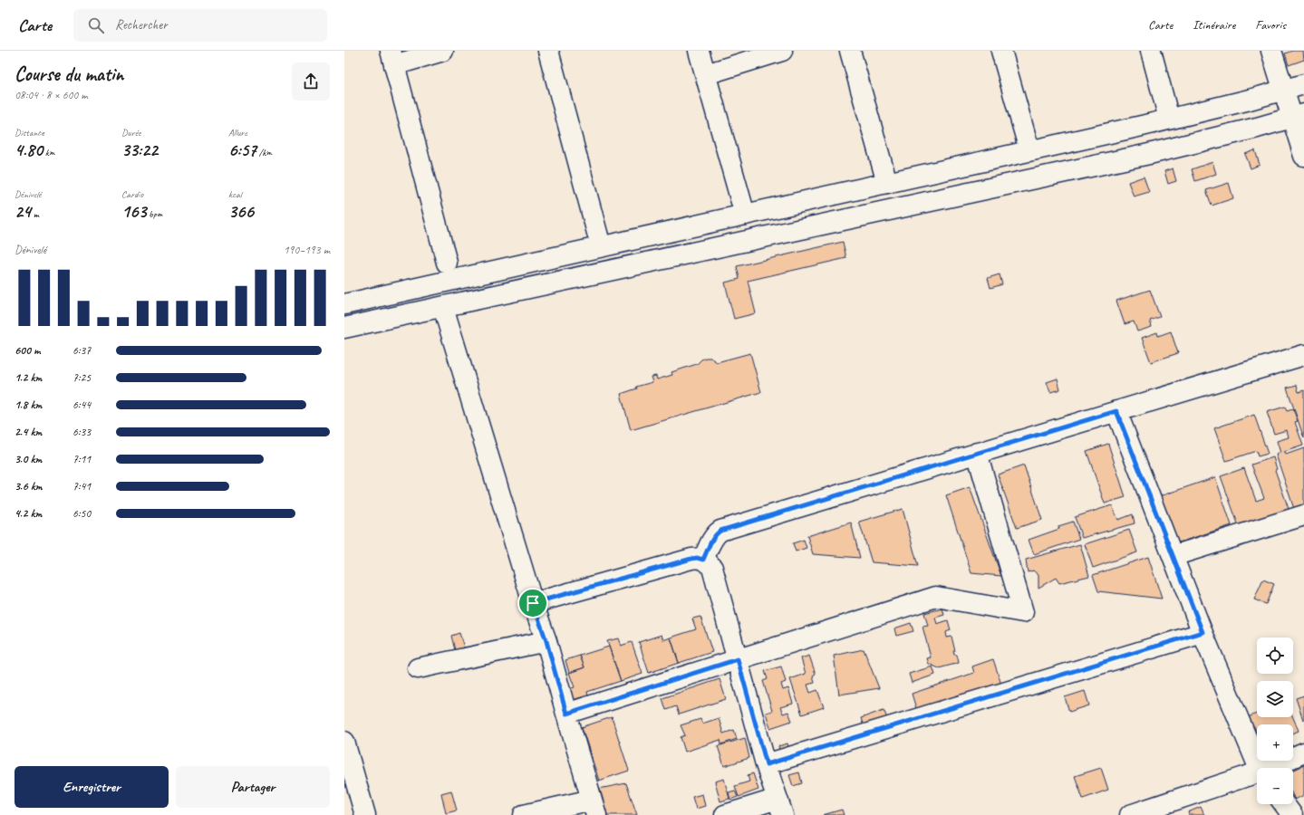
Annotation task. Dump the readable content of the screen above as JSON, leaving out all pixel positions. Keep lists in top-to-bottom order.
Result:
{
  "page": {
    "header": "Carte",
    "search": "Rechercher",
    "nav": ["Carte", "Itinéraire", "Favoris"],
    "heading": ["Course du matin", "08:04 · 8 × 600 m"],
    "stats": [
      ["Distance", "4.80 km"],
      ["Durée", "33:22"],
      ["Allure", "6:57 /km"],
      ["Dénivelé", "24 m"],
      ["Cardio", "163 bpm"],
      ["kcal", "366"]
    ],
    "chart": ["Dénivelé", "190–193 m"],
    "list": [
      {
        "name": "600 m",
        "note": "6:37"
      },
      {
        "name": "1.2 km",
        "note": "7:25"
      },
      {
        "name": "1.8 km",
        "note": "6:44"
      },
      {
        "name": "2.4 km",
        "note": "6:33"
      },
      {
        "name": "3.0 km",
        "note": "7:11"
      },
      {
        "name": "3.6 km",
        "note": "7:41"
      },
      {
        "name": "4.2 km",
        "note": "6:50"
      }
    ],
    "map_buttons": ["+", "−"],
    "buttons": ["Enregistrer", "Partager"]
  }
}
